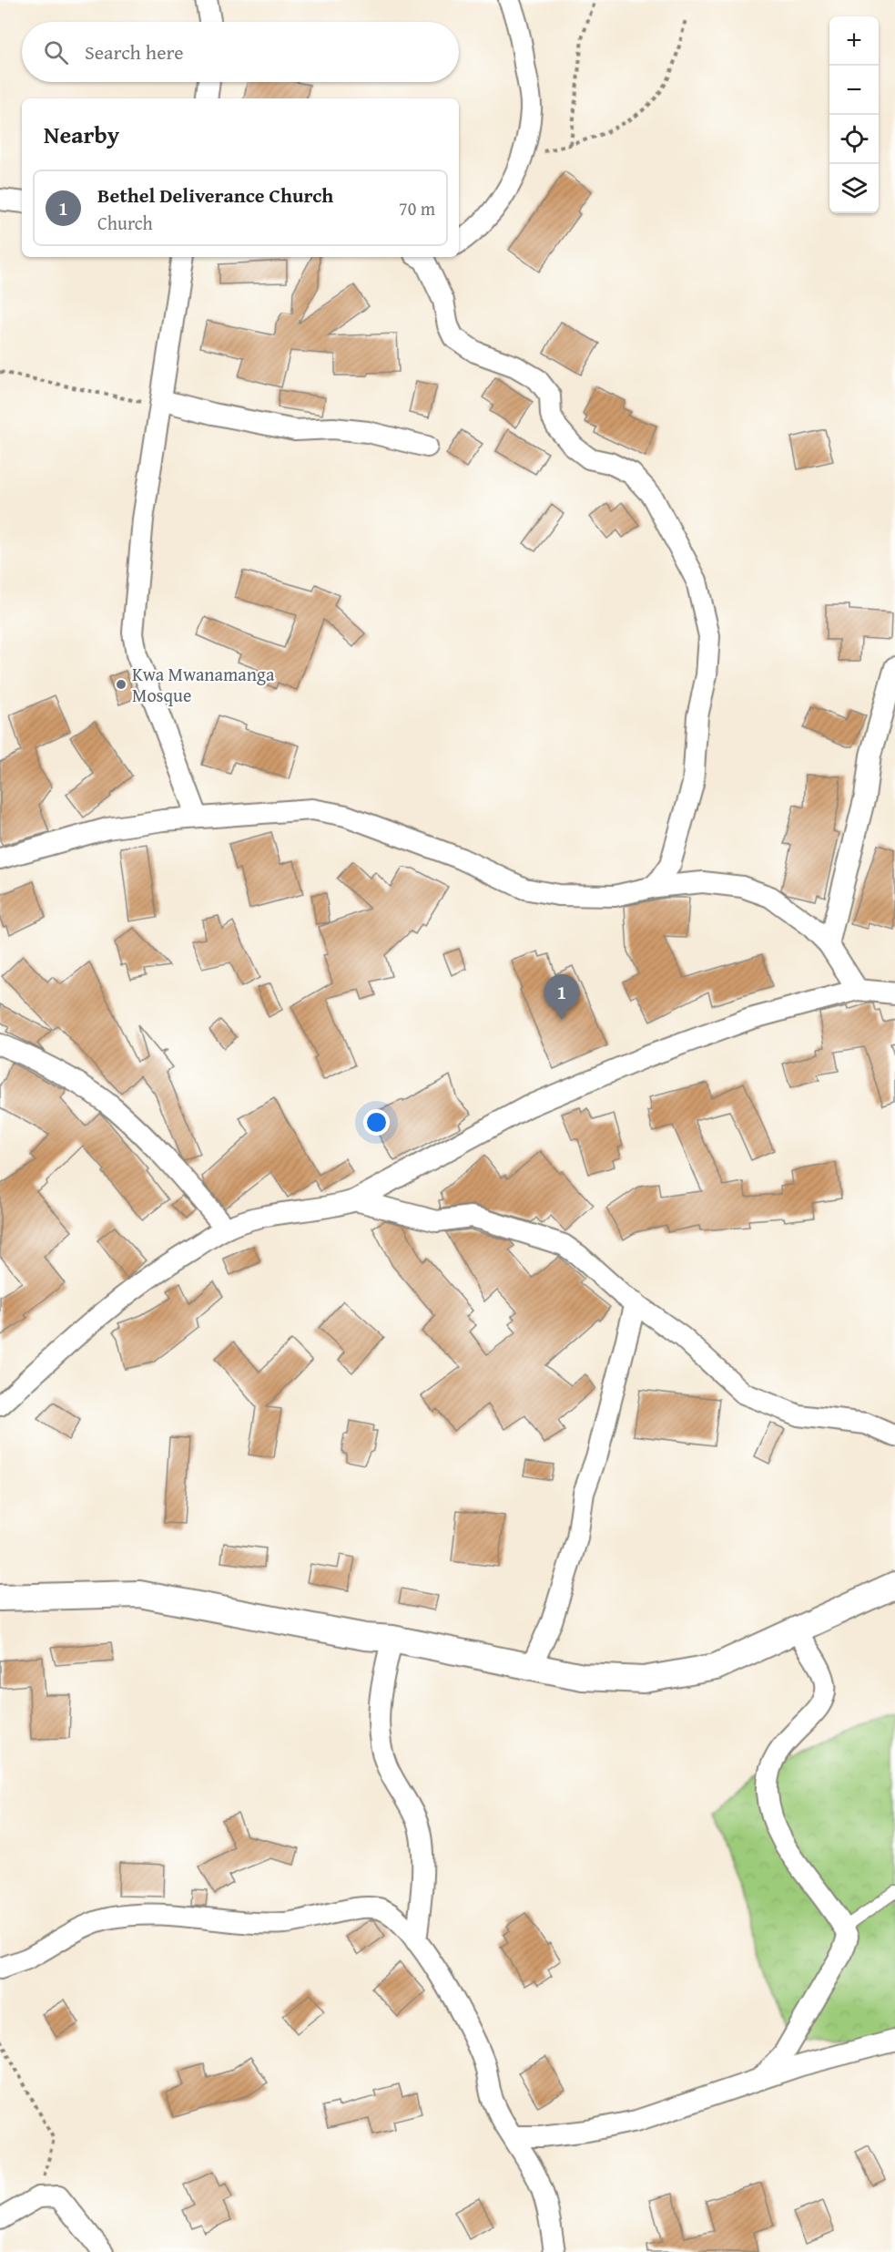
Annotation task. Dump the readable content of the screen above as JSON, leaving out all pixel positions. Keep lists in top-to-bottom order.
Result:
{
  "places": ["Kwa Mwanamanga Mosque"],
  "page": {
    "map_buttons": ["+", "−"],
    "search": "Search here",
    "heading": "Nearby",
    "list": [
      {
        "mark": "1",
        "name": "Bethel Deliverance Church",
        "note": "Church",
        "value": "70 m"
      }
    ],
    "pins": "1"
  }
}
